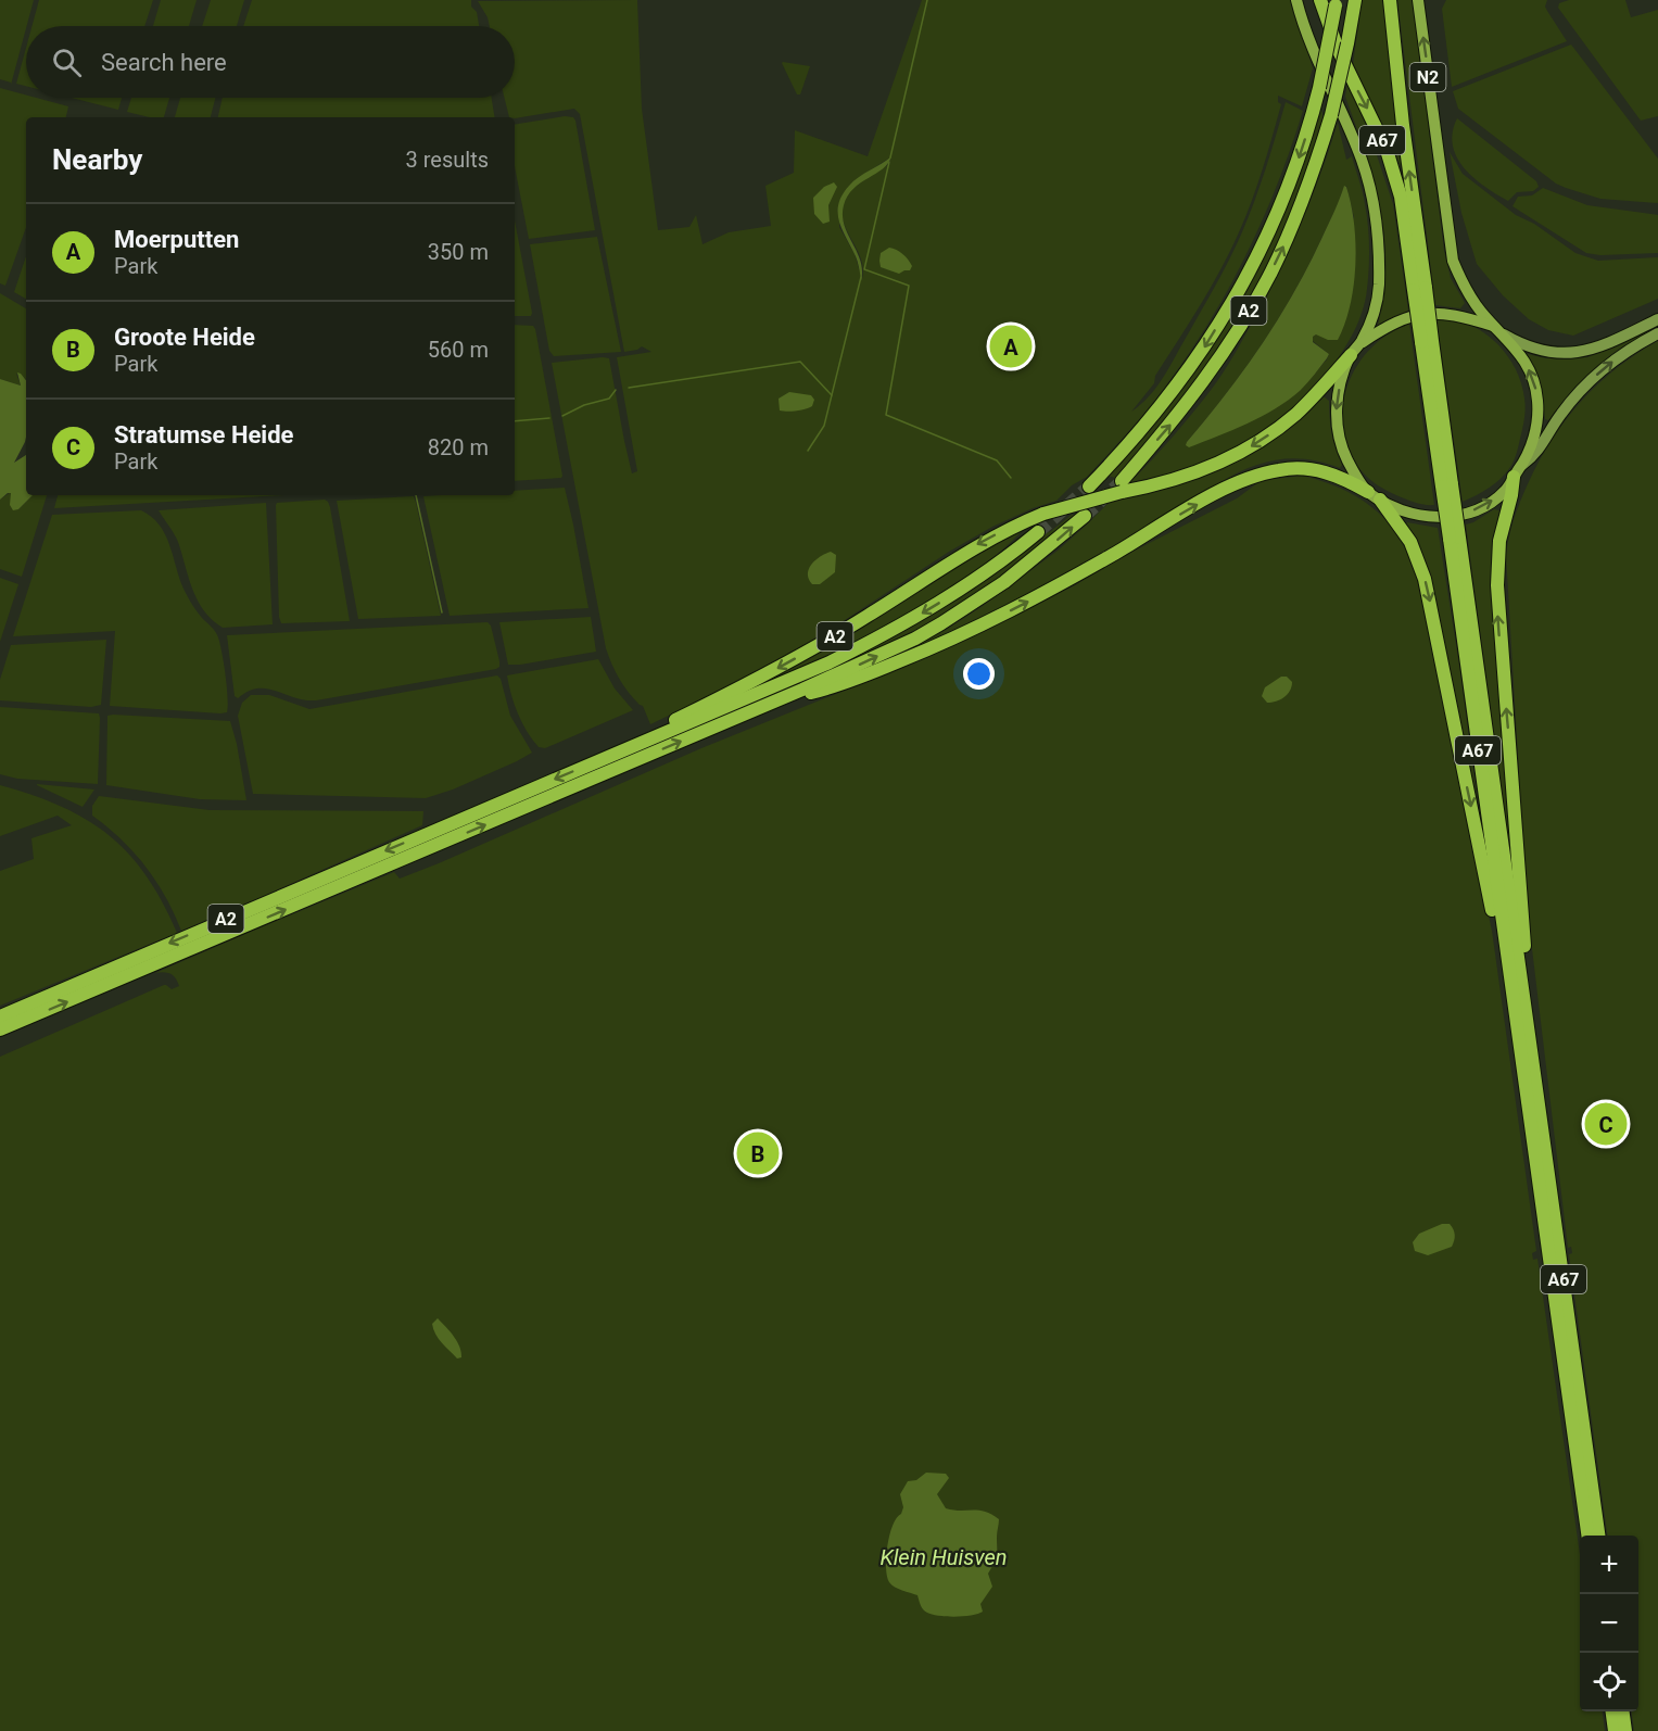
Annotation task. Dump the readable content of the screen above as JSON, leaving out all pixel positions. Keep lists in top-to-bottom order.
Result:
{
  "streets": {
    "highway": ["N2", "A67", "A2"]
  },
  "crossings": [
    ["N2", "A67"],
    ["N2", "A2"],
    ["A67", "A2"]
  ],
  "water": ["Klein Huisven"],
  "page": {
    "search": "Search here",
    "heading": ["Nearby", "3 results"],
    "list": [
      {
        "mark": "A",
        "name": "Moerputten",
        "note": "Park",
        "value": "350 m"
      },
      {
        "mark": "B",
        "name": "Groote Heide",
        "note": "Park",
        "value": "560 m"
      },
      {
        "mark": "C",
        "name": "Stratumse Heide",
        "note": "Park",
        "value": "820 m"
      }
    ],
    "pins": ["A", "C", "B"],
    "map_buttons": ["+", "−"]
  }
}
